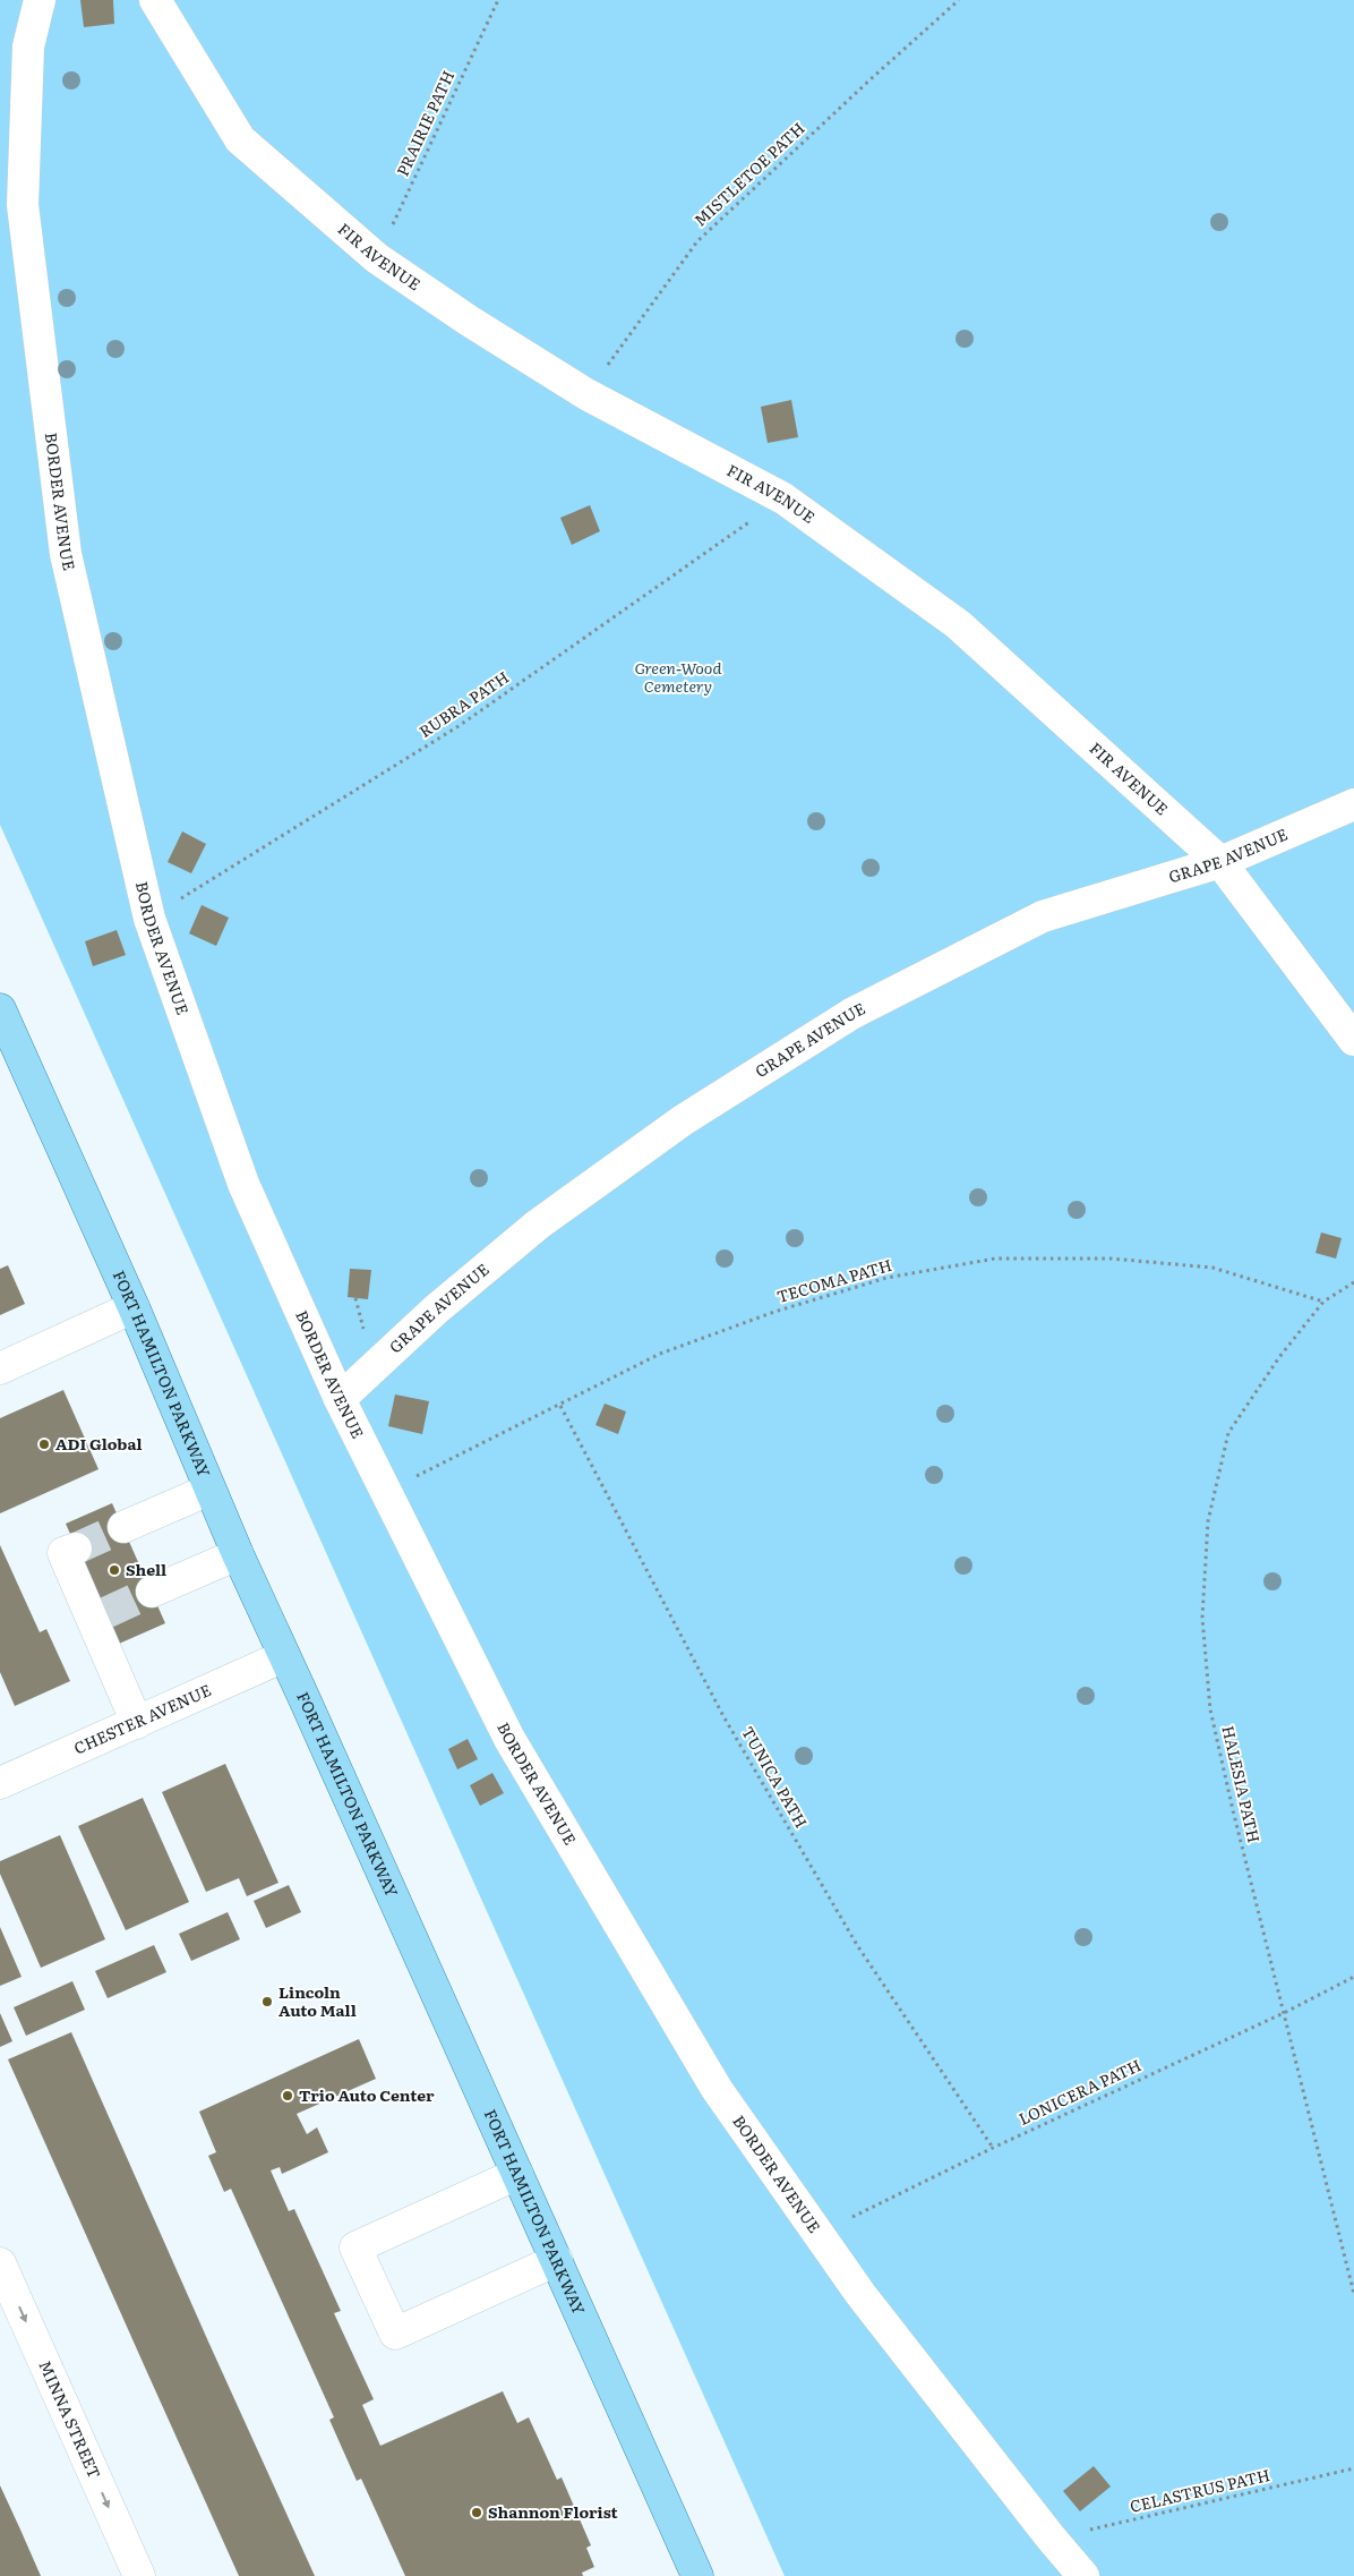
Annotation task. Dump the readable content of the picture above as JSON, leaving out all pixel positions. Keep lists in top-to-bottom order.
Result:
{
  "streets": {
    "main road": ["FORT HAMILTON PARKWAY"],
    "street": [
      "FIR AVENUE",
      "BORDER AVENUE",
      "GRAPE AVENUE",
      "CHESTER AVENUE",
      "MINNA STREET"
    ],
    "path": [
      "PRAIRIE PATH",
      "MISTLETOE PATH",
      "RUBRA PATH",
      "TECOMA PATH",
      "TUNICA PATH",
      "HALESIA PATH",
      "LONICERA PATH",
      "CELASTRUS PATH"
    ]
  },
  "crossings": [
    ["PRAIRIE PATH", "FIR AVENUE"],
    ["MISTLETOE PATH", "FIR AVENUE"],
    ["FIR AVENUE", "RUBRA PATH"],
    ["FIR AVENUE", "GRAPE AVENUE"],
    ["BORDER AVENUE", "RUBRA PATH"],
    ["BORDER AVENUE", "GRAPE AVENUE"],
    ["BORDER AVENUE", "TECOMA PATH"],
    ["BORDER AVENUE", "LONICERA PATH"],
    ["BORDER AVENUE", "CELASTRUS PATH"],
    ["TECOMA PATH", "TUNICA PATH"],
    ["TECOMA PATH", "HALESIA PATH"],
    ["FORT HAMILTON PARKWAY", "CHESTER AVENUE"],
    ["TUNICA PATH", "LONICERA PATH"],
    ["HALESIA PATH", "LONICERA PATH"]
  ],
  "one_way": ["MINNA STREET"],
  "parks": ["Green-Wood Cemetery"],
  "places": [
    "ADI Global",
    "Shell",
    "Lincoln Auto Mall",
    "Trio Auto Center",
    "Shannon Florist"
  ]
}
